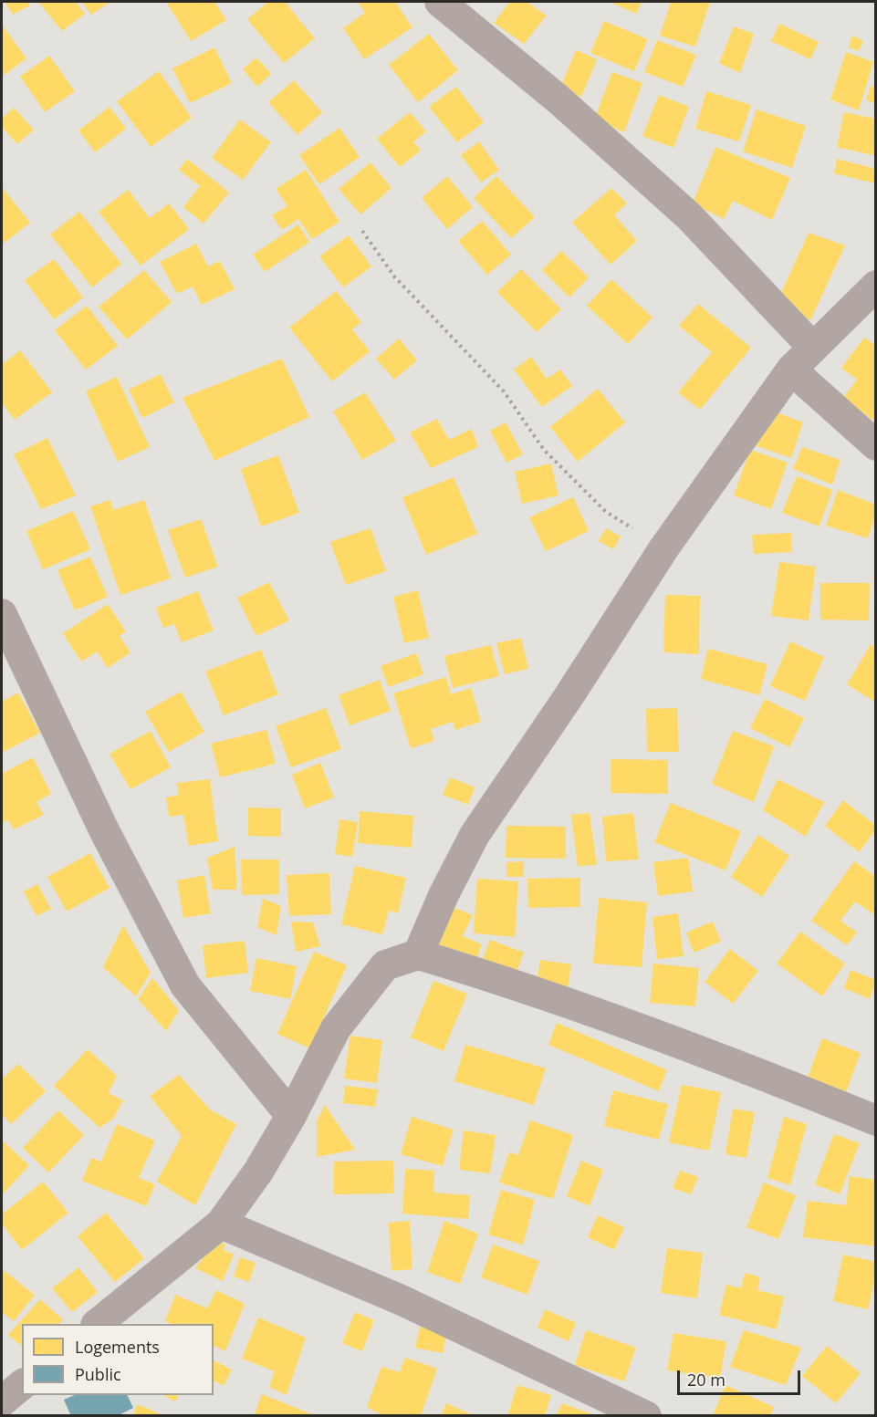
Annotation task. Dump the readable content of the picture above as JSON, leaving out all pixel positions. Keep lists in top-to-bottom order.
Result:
{
  "legend": ["Logements", "Public"],
  "scale_bar": "20 m"
}
